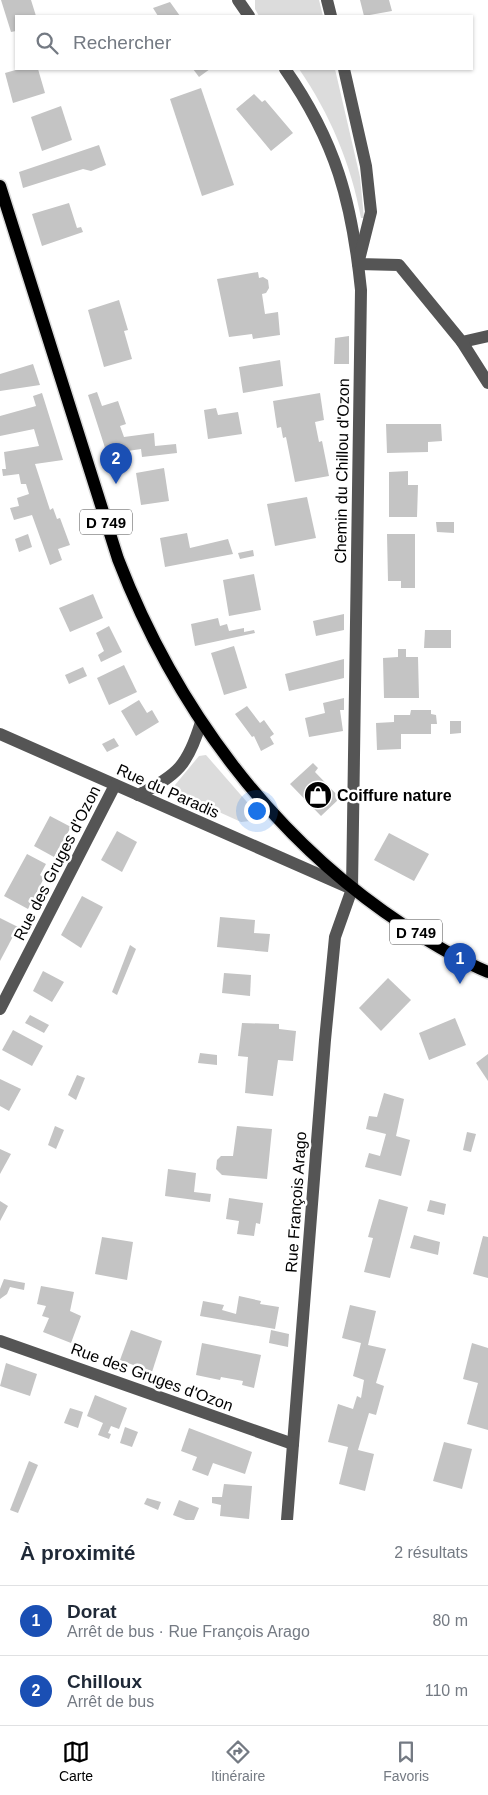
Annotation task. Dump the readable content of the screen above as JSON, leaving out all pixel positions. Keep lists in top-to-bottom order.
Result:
{
  "streets": {
    "main road": ["D 749"],
    "street": [
      "Chemin du Chillou d'Ozon",
      "Rue du Paradis",
      "Rue des Gruges d'Ozon",
      "Rue François Arago"
    ]
  },
  "crossings": [
    ["Chemin du Chillou d'Ozon", "D 749"],
    ["Chemin du Chillou d'Ozon", "Rue du Paradis"],
    ["Chemin du Chillou d'Ozon", "Rue François Arago"],
    ["D 749", "Rue du Paradis"],
    ["D 749", "Rue François Arago"],
    ["Rue du Paradis", "Rue des Gruges d'Ozon"],
    ["Rue du Paradis", "Rue François Arago"],
    ["Rue des Gruges d'Ozon", "Rue François Arago"]
  ],
  "places": {
    "shop": ["Coiffure nature"]
  },
  "page": {
    "search": "Rechercher",
    "pins": ["2", "1"],
    "heading": ["À proximité", "2 résultats"],
    "list": [
      {
        "mark": "1",
        "name": "Dorat",
        "note": "Arrêt de bus · Rue François Arago",
        "value": "80 m"
      },
      {
        "mark": "2",
        "name": "Chilloux",
        "note": "Arrêt de bus",
        "value": "110 m"
      }
    ],
    "nav": ["Carte", "Itinéraire", "Favoris"]
  }
}
